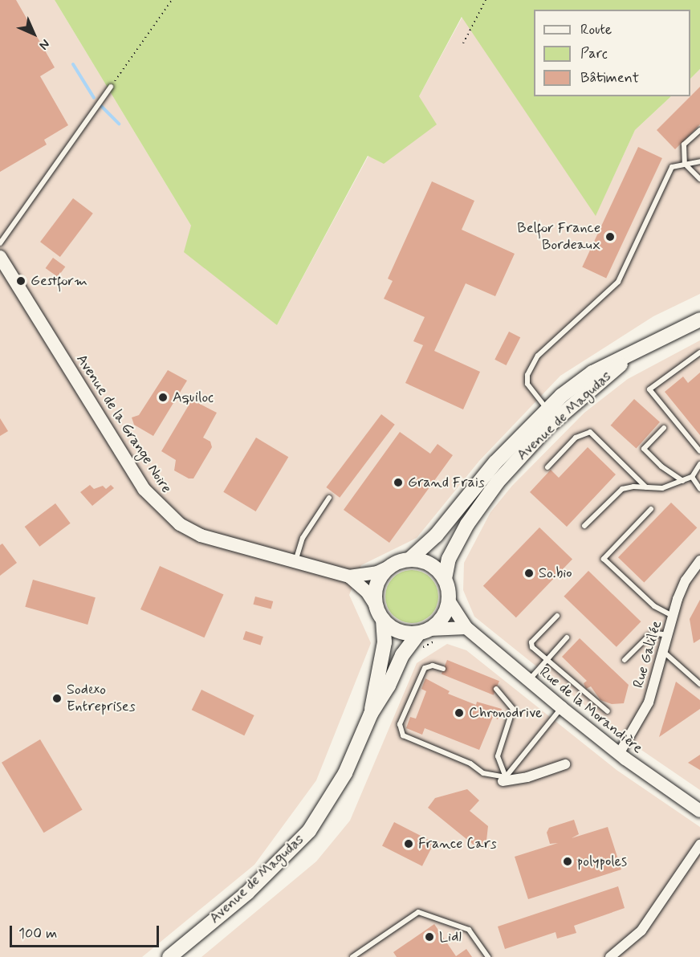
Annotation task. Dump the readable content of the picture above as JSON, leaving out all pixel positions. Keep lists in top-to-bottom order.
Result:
{
  "streets": {
    "main road": ["Avenue de Magudas"],
    "street": ["Avenue de la Grange Noire", "Rue Galilée", "Rue de la Morandière"]
  },
  "crossings": [
    ["Avenue de Magudas", "Avenue de la Grange Noire"],
    ["Avenue de Magudas", "Rue de la Morandière"],
    ["Avenue de la Grange Noire", "Rue de la Morandière"],
    ["Rue Galilée", "Rue de la Morandière"]
  ],
  "places": [
    "Belfor France Bordeaux",
    "Gestform",
    "Aquiloc",
    "Grand Frais",
    "So.bio",
    "Sodexo Entreprises",
    "Chronodrive",
    "France Cars",
    "polypoles",
    "Lidl"
  ],
  "legend": ["Route", "Parc", "Bâtiment"],
  "scale_bar": "100 m",
  "north": "bottom right"
}
